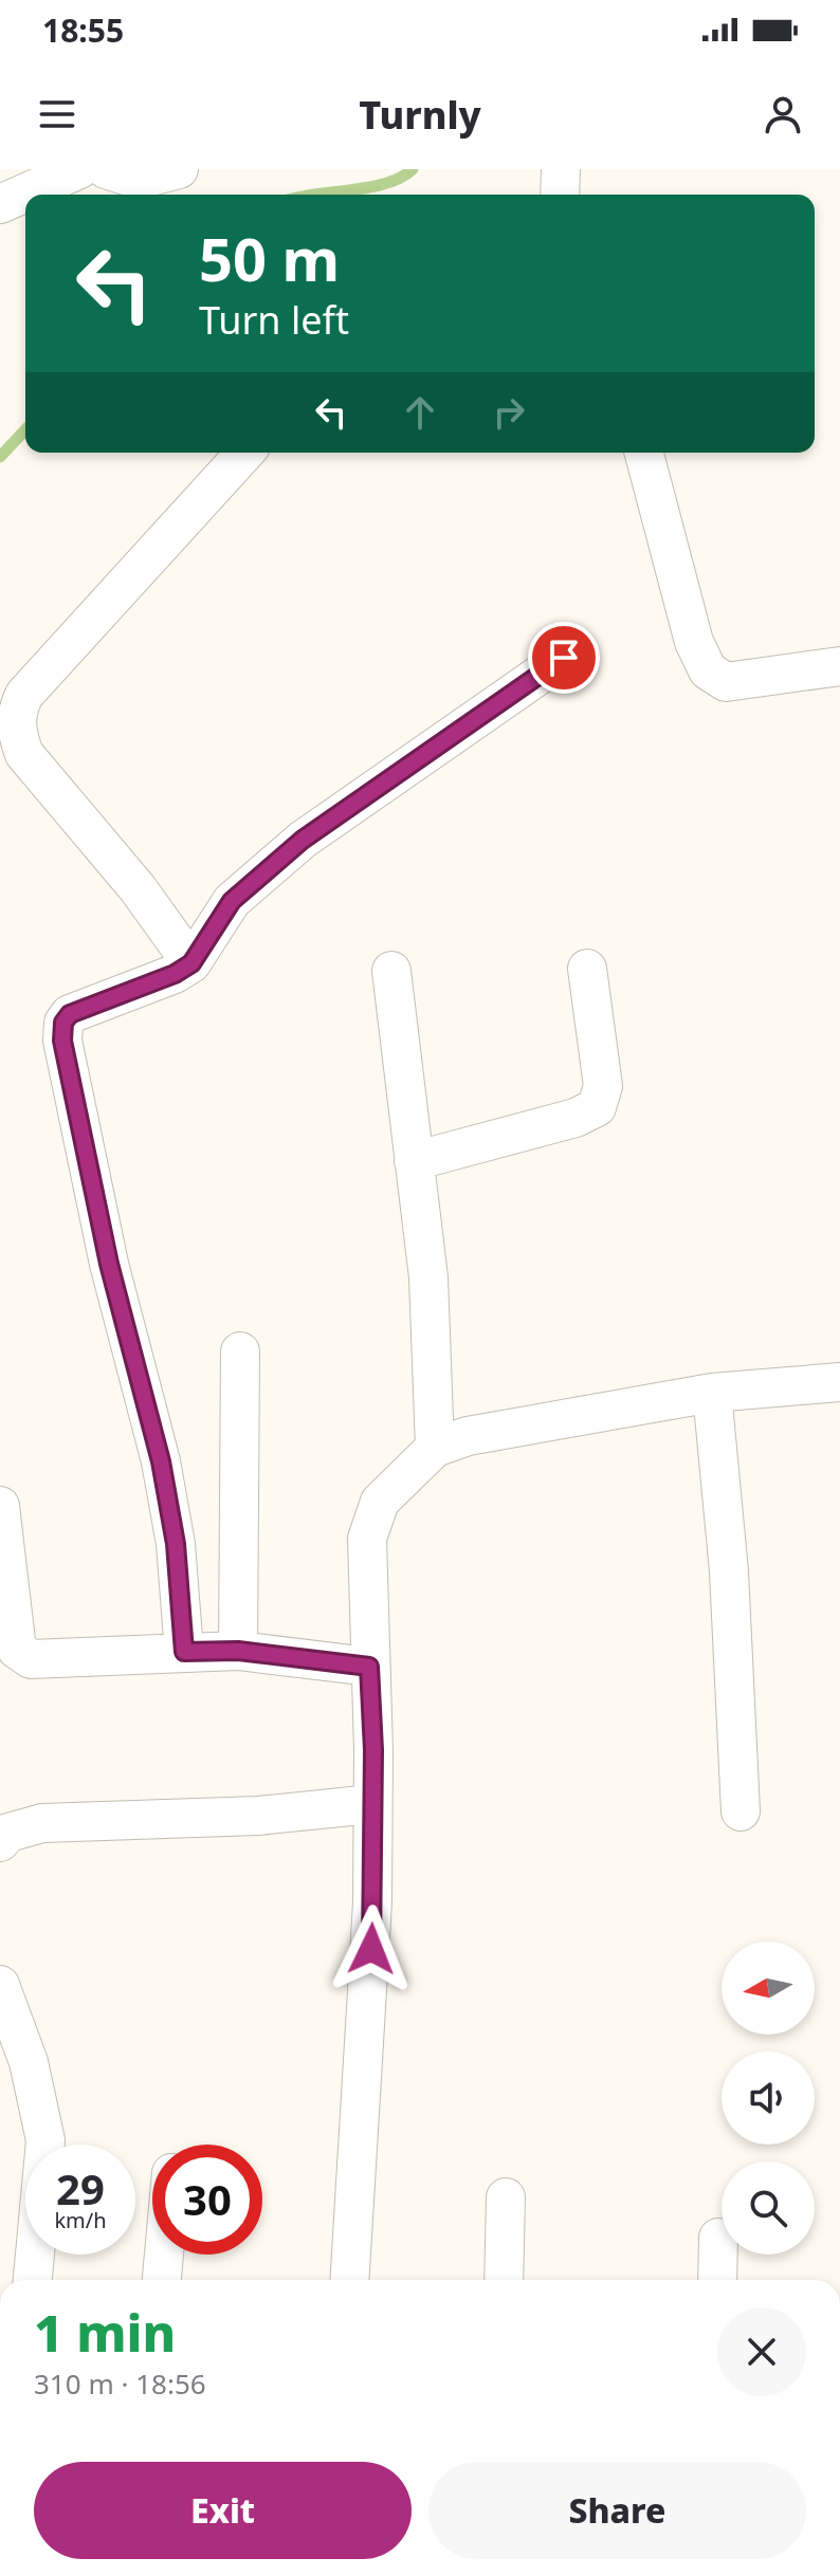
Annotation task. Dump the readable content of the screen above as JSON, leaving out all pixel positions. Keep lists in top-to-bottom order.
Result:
{
  "north": "left",
  "page": {
    "status": "18:55",
    "header": "Turnly",
    "turn": ["50 m", "Turn left"],
    "speed": "29 km/h",
    "limit": "30",
    "heading": ["1 min", "310 m · 18:56"],
    "buttons": ["Exit", "Share"]
  }
}
